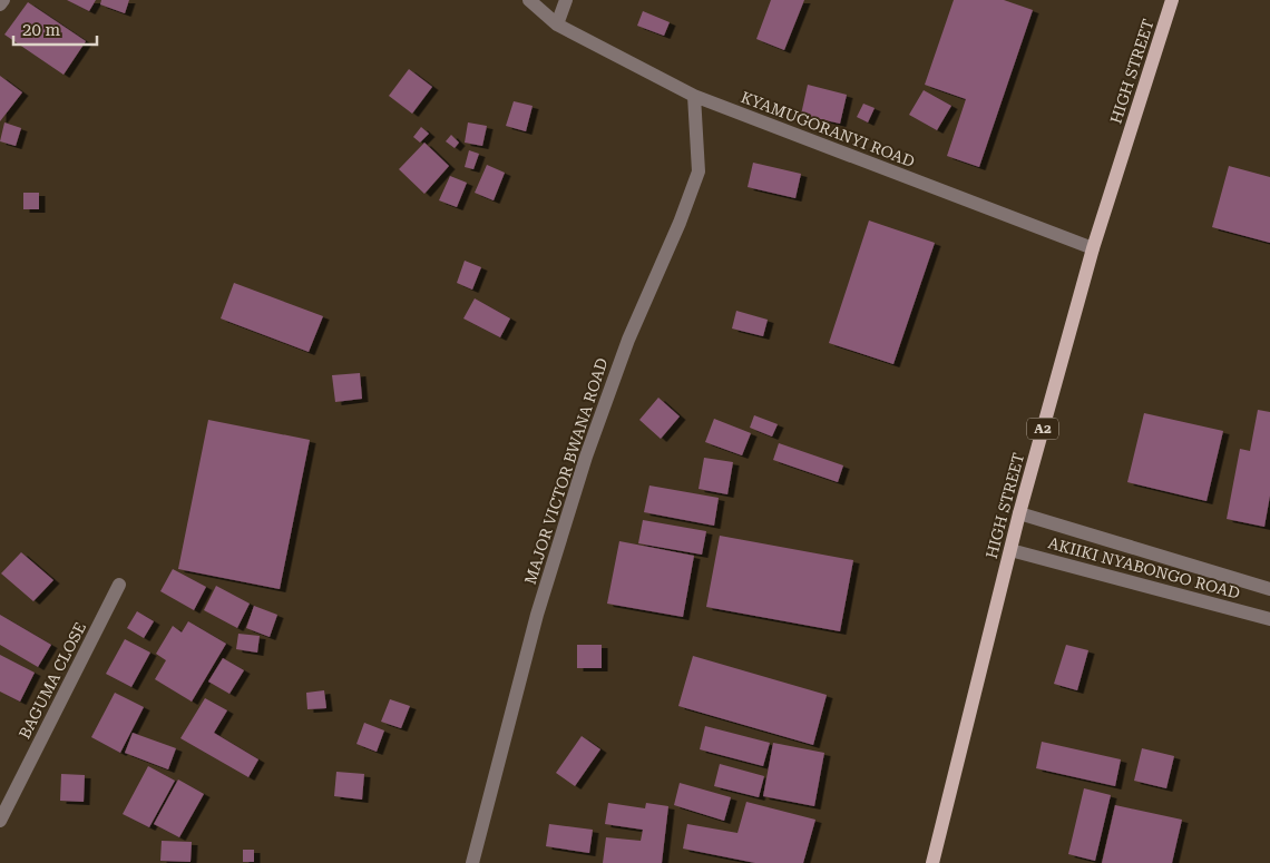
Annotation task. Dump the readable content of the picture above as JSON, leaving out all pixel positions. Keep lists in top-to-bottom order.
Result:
{
  "streets": {
    "main road": ["HIGH STREET", "A2"],
    "street": [
      "KYAMUGORANYI ROAD",
      "MAJOR VICTOR BWANA ROAD",
      "AKIIKI NYABONGO ROAD",
      "BAGUMA CLOSE"
    ]
  },
  "crossings": [
    ["HIGH STREET", "KYAMUGORANYI ROAD"],
    ["HIGH STREET", "AKIIKI NYABONGO ROAD"],
    ["KYAMUGORANYI ROAD", "MAJOR VICTOR BWANA ROAD"]
  ],
  "scale_bar": "20 m"
}
